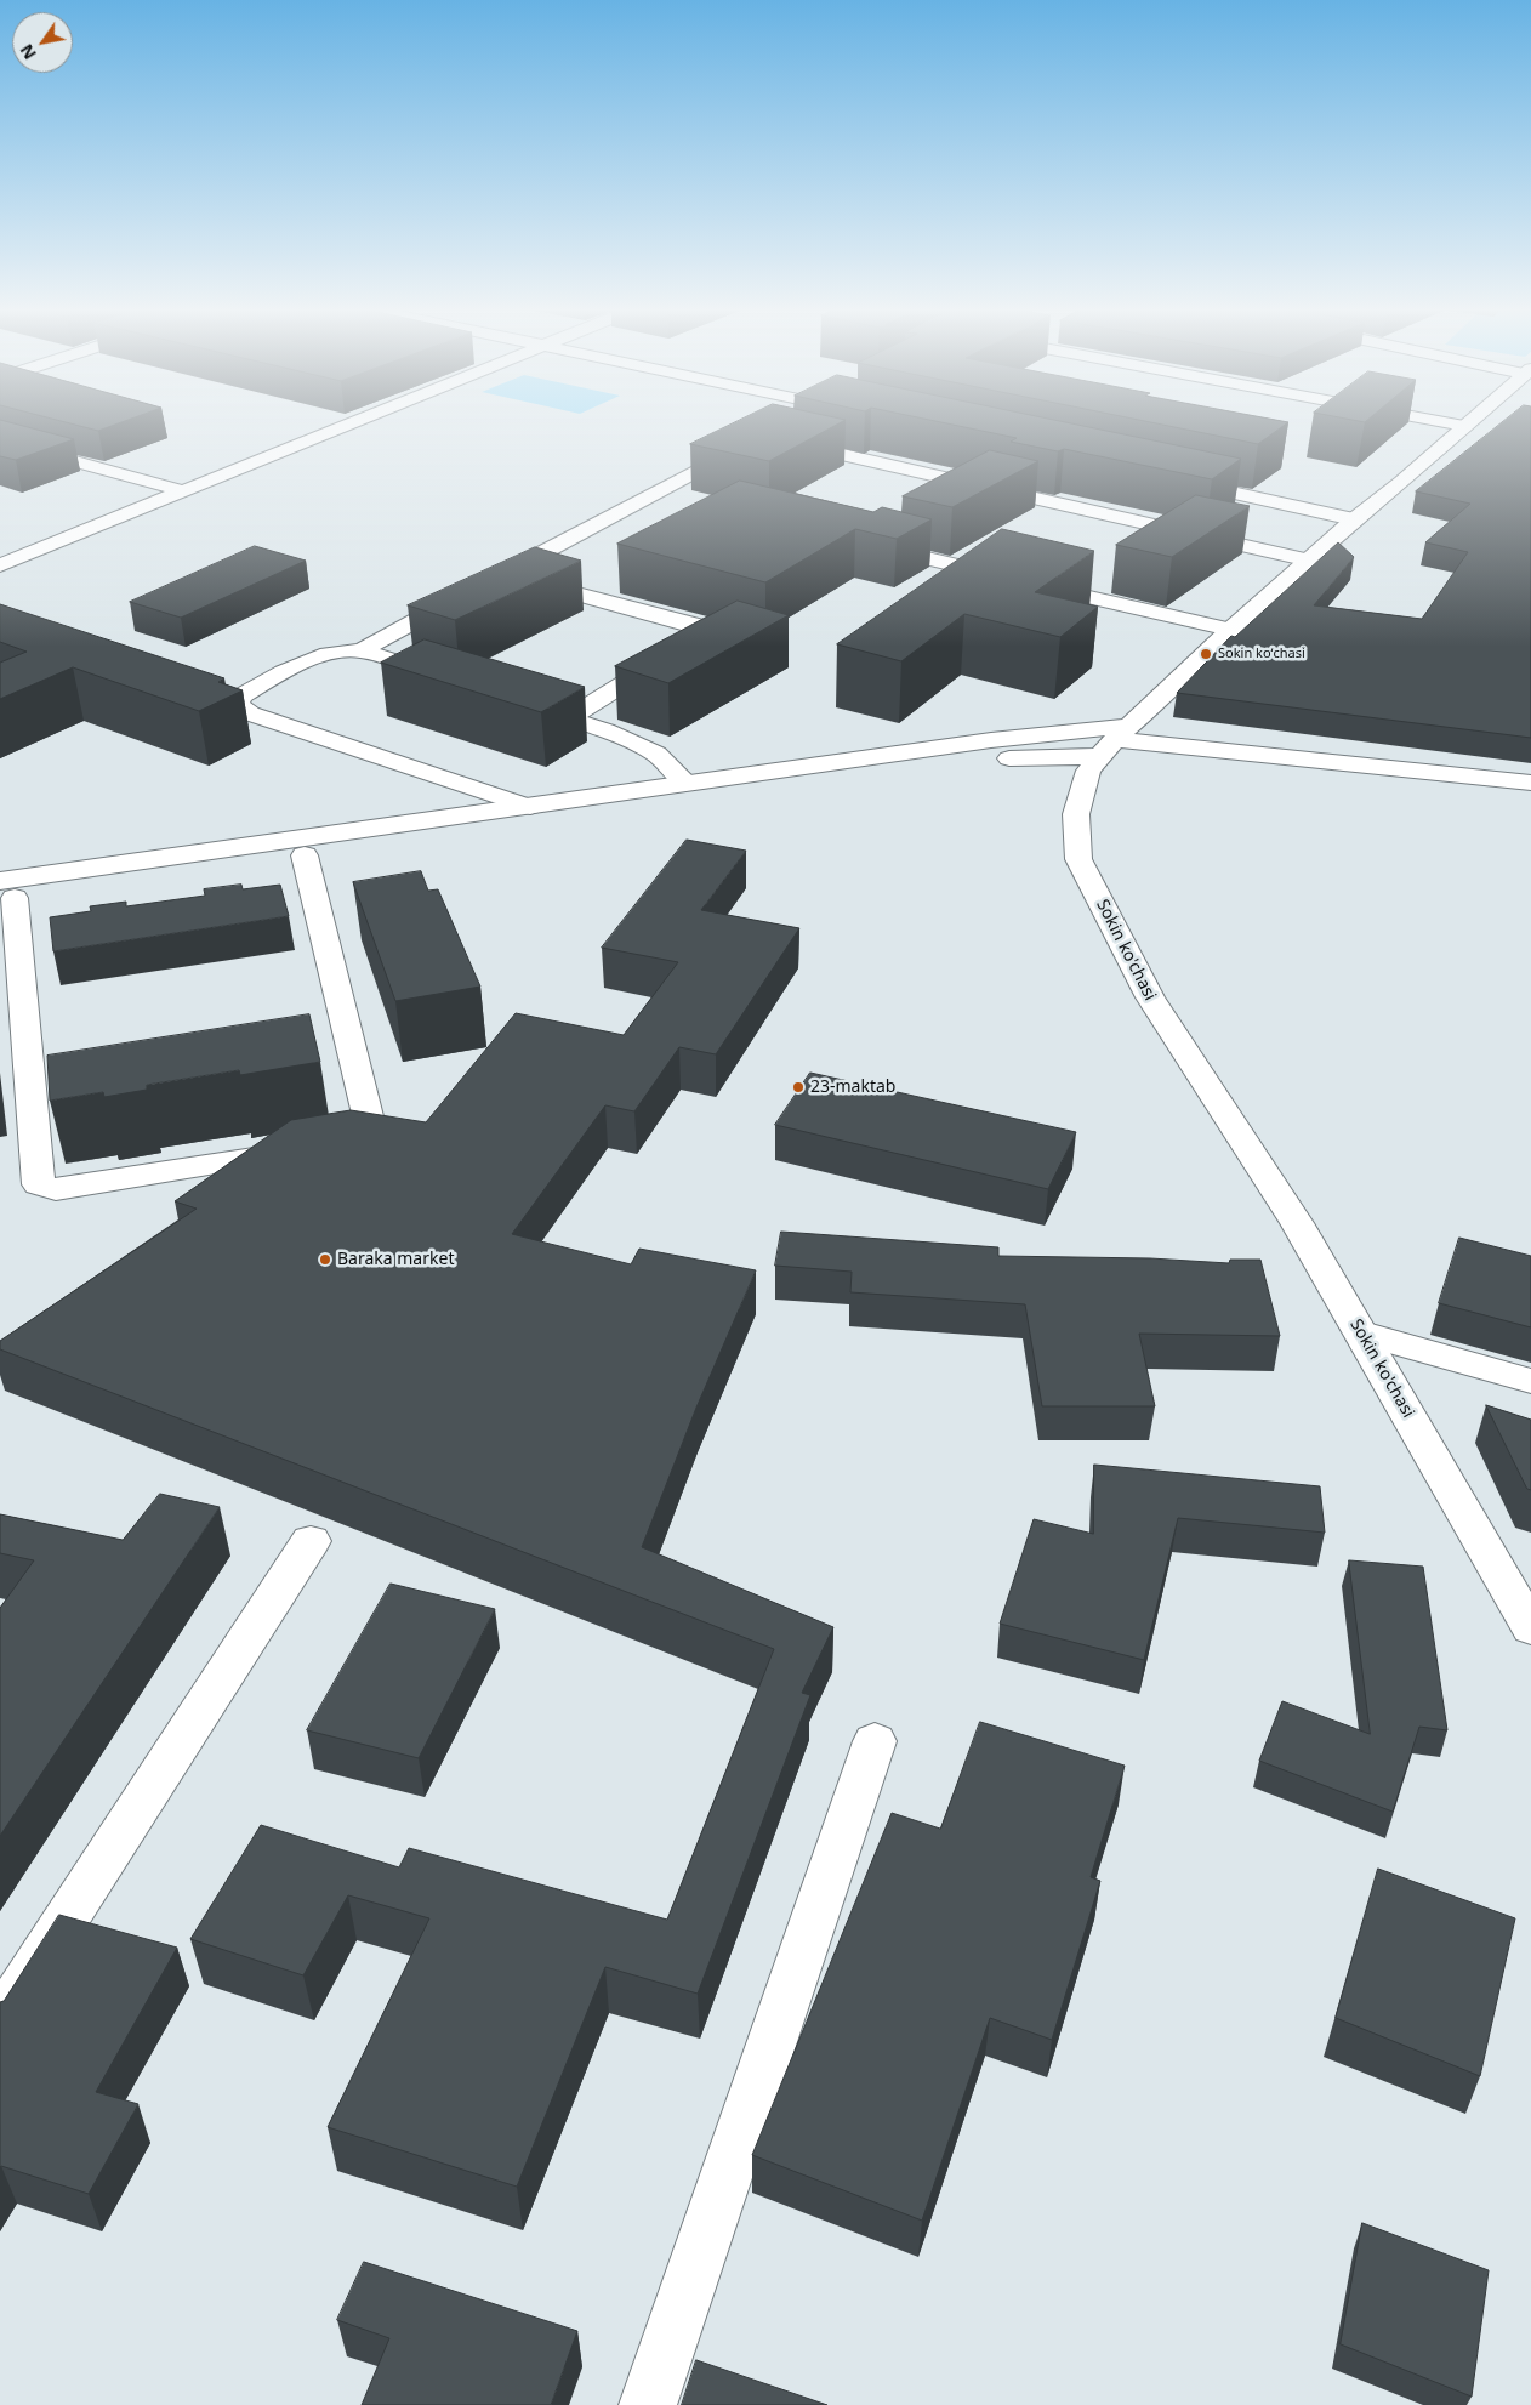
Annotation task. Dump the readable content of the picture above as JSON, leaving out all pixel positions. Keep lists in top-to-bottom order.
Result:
{
  "streets": {
    "street": ["Sokin ko'chasi"]
  },
  "places": ["Sokin koʻchasi", "23-maktab", "Baraka market"],
  "north": "bottom left"
}
